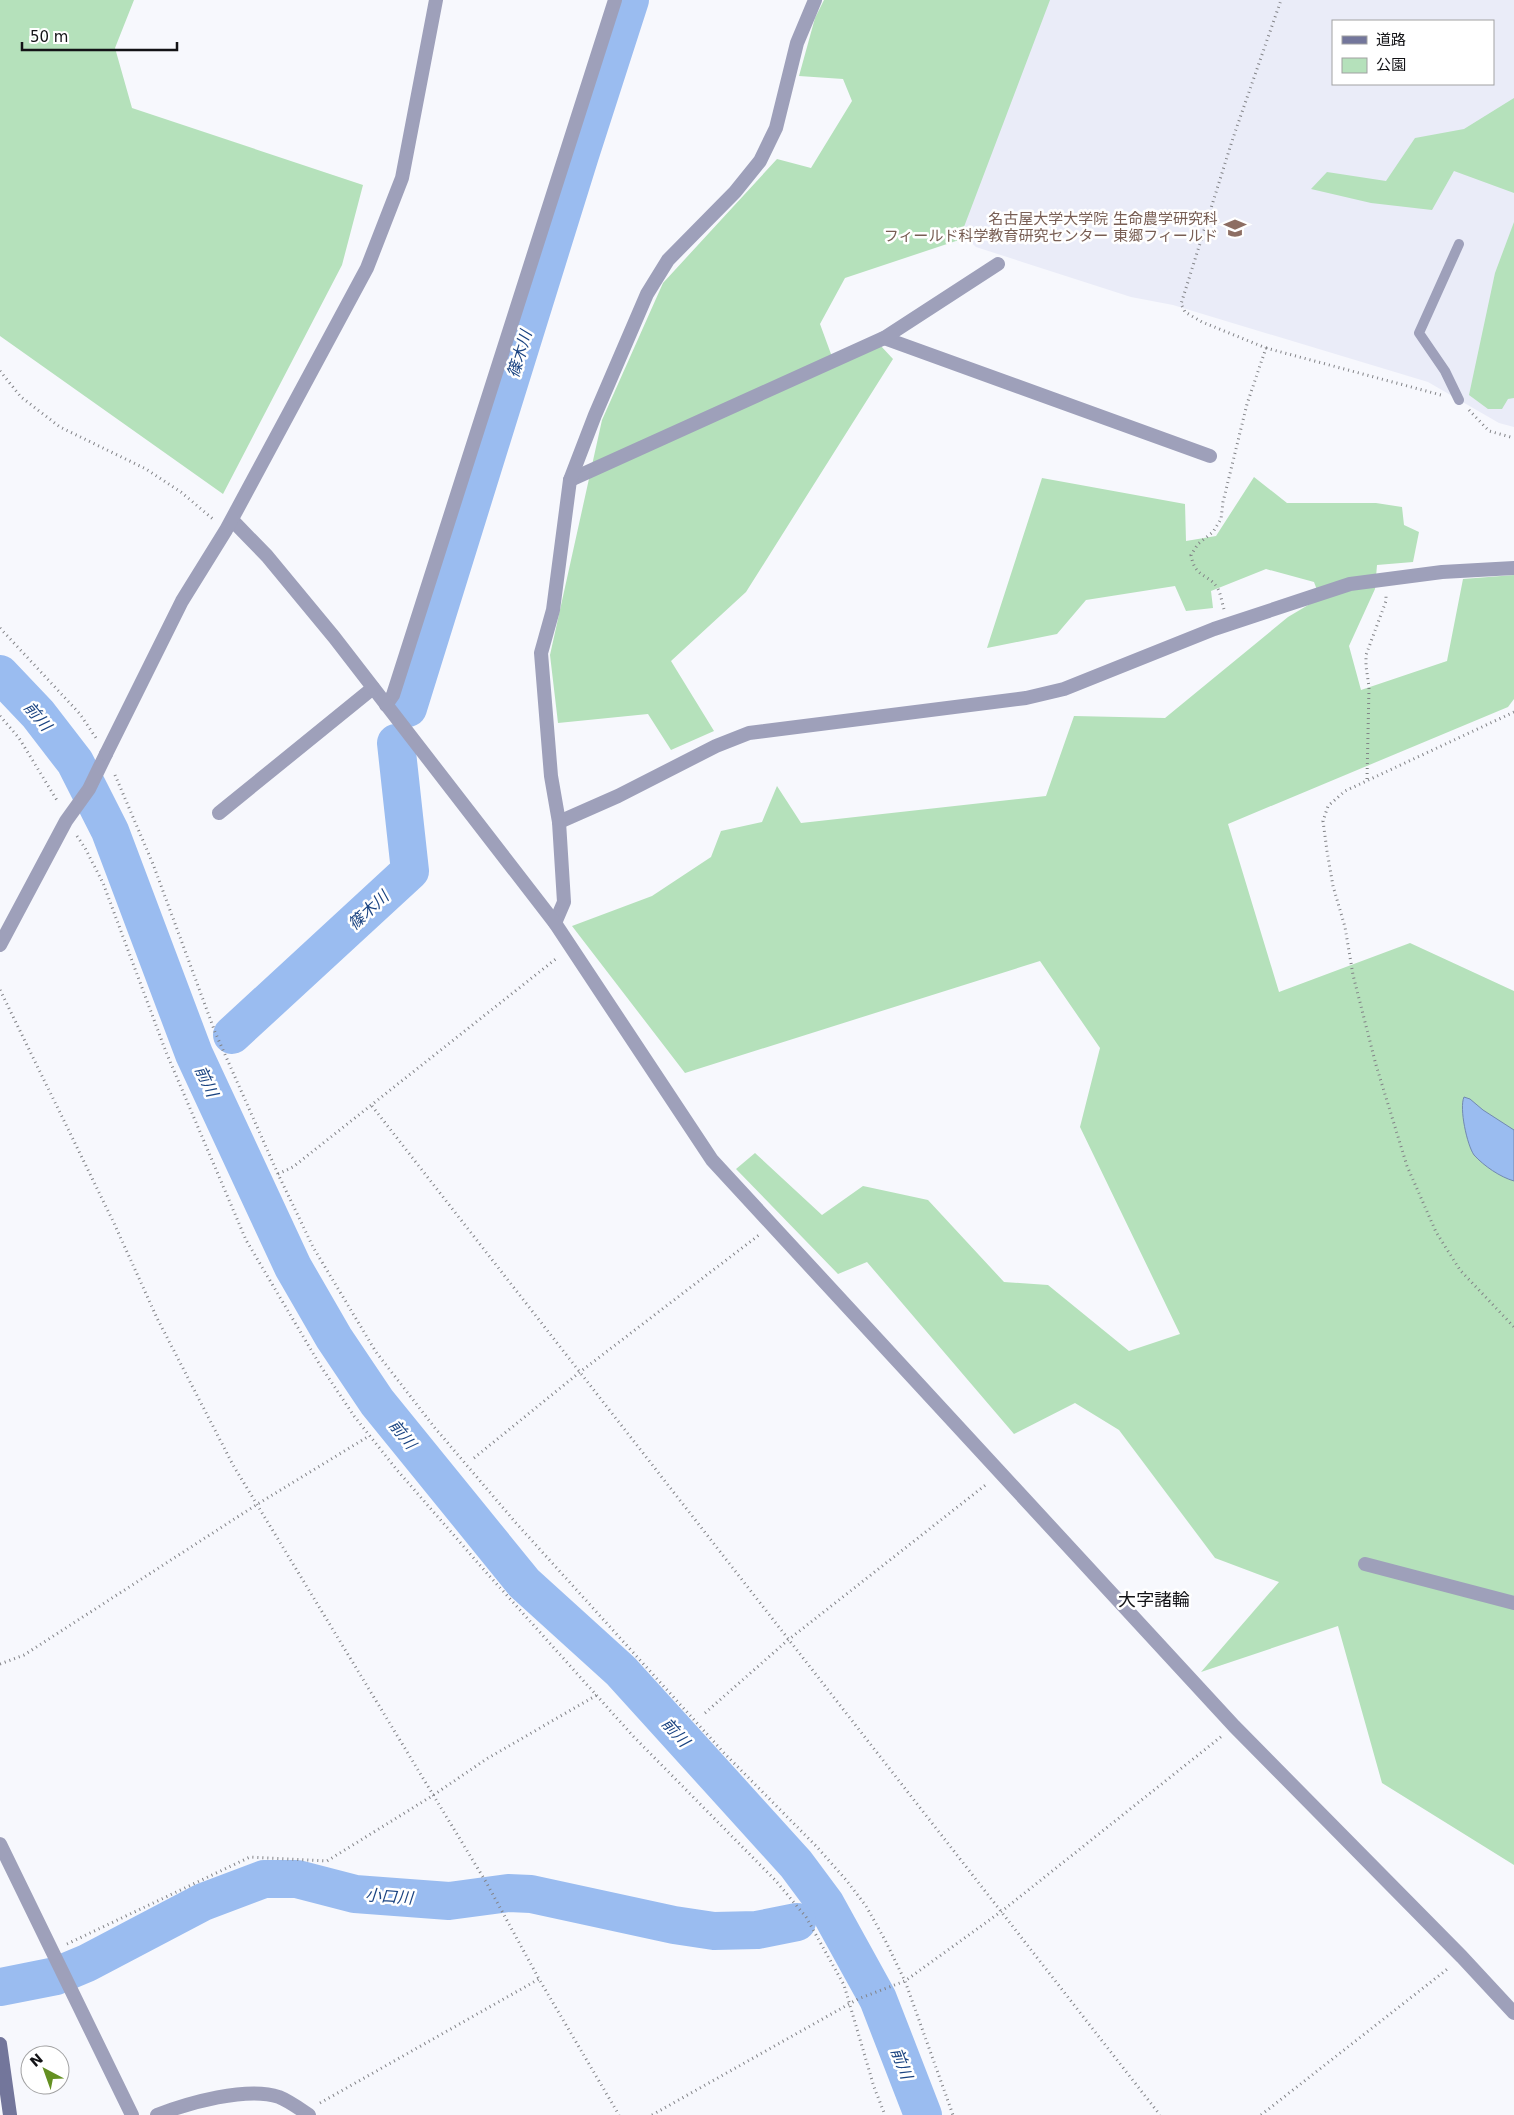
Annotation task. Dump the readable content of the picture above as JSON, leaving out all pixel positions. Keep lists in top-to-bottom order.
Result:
{
  "districts": ["大字諸輪"],
  "water": ["篠木川", "前川", "小口川"],
  "places": {
    "school or university": ["名古屋大学大学院 生命農学研究科 フィールド科学教育研究センター 東郷フィールド"]
  },
  "legend": ["道路", "公園"],
  "scale_bar": "50 m",
  "north": "top left"
}
